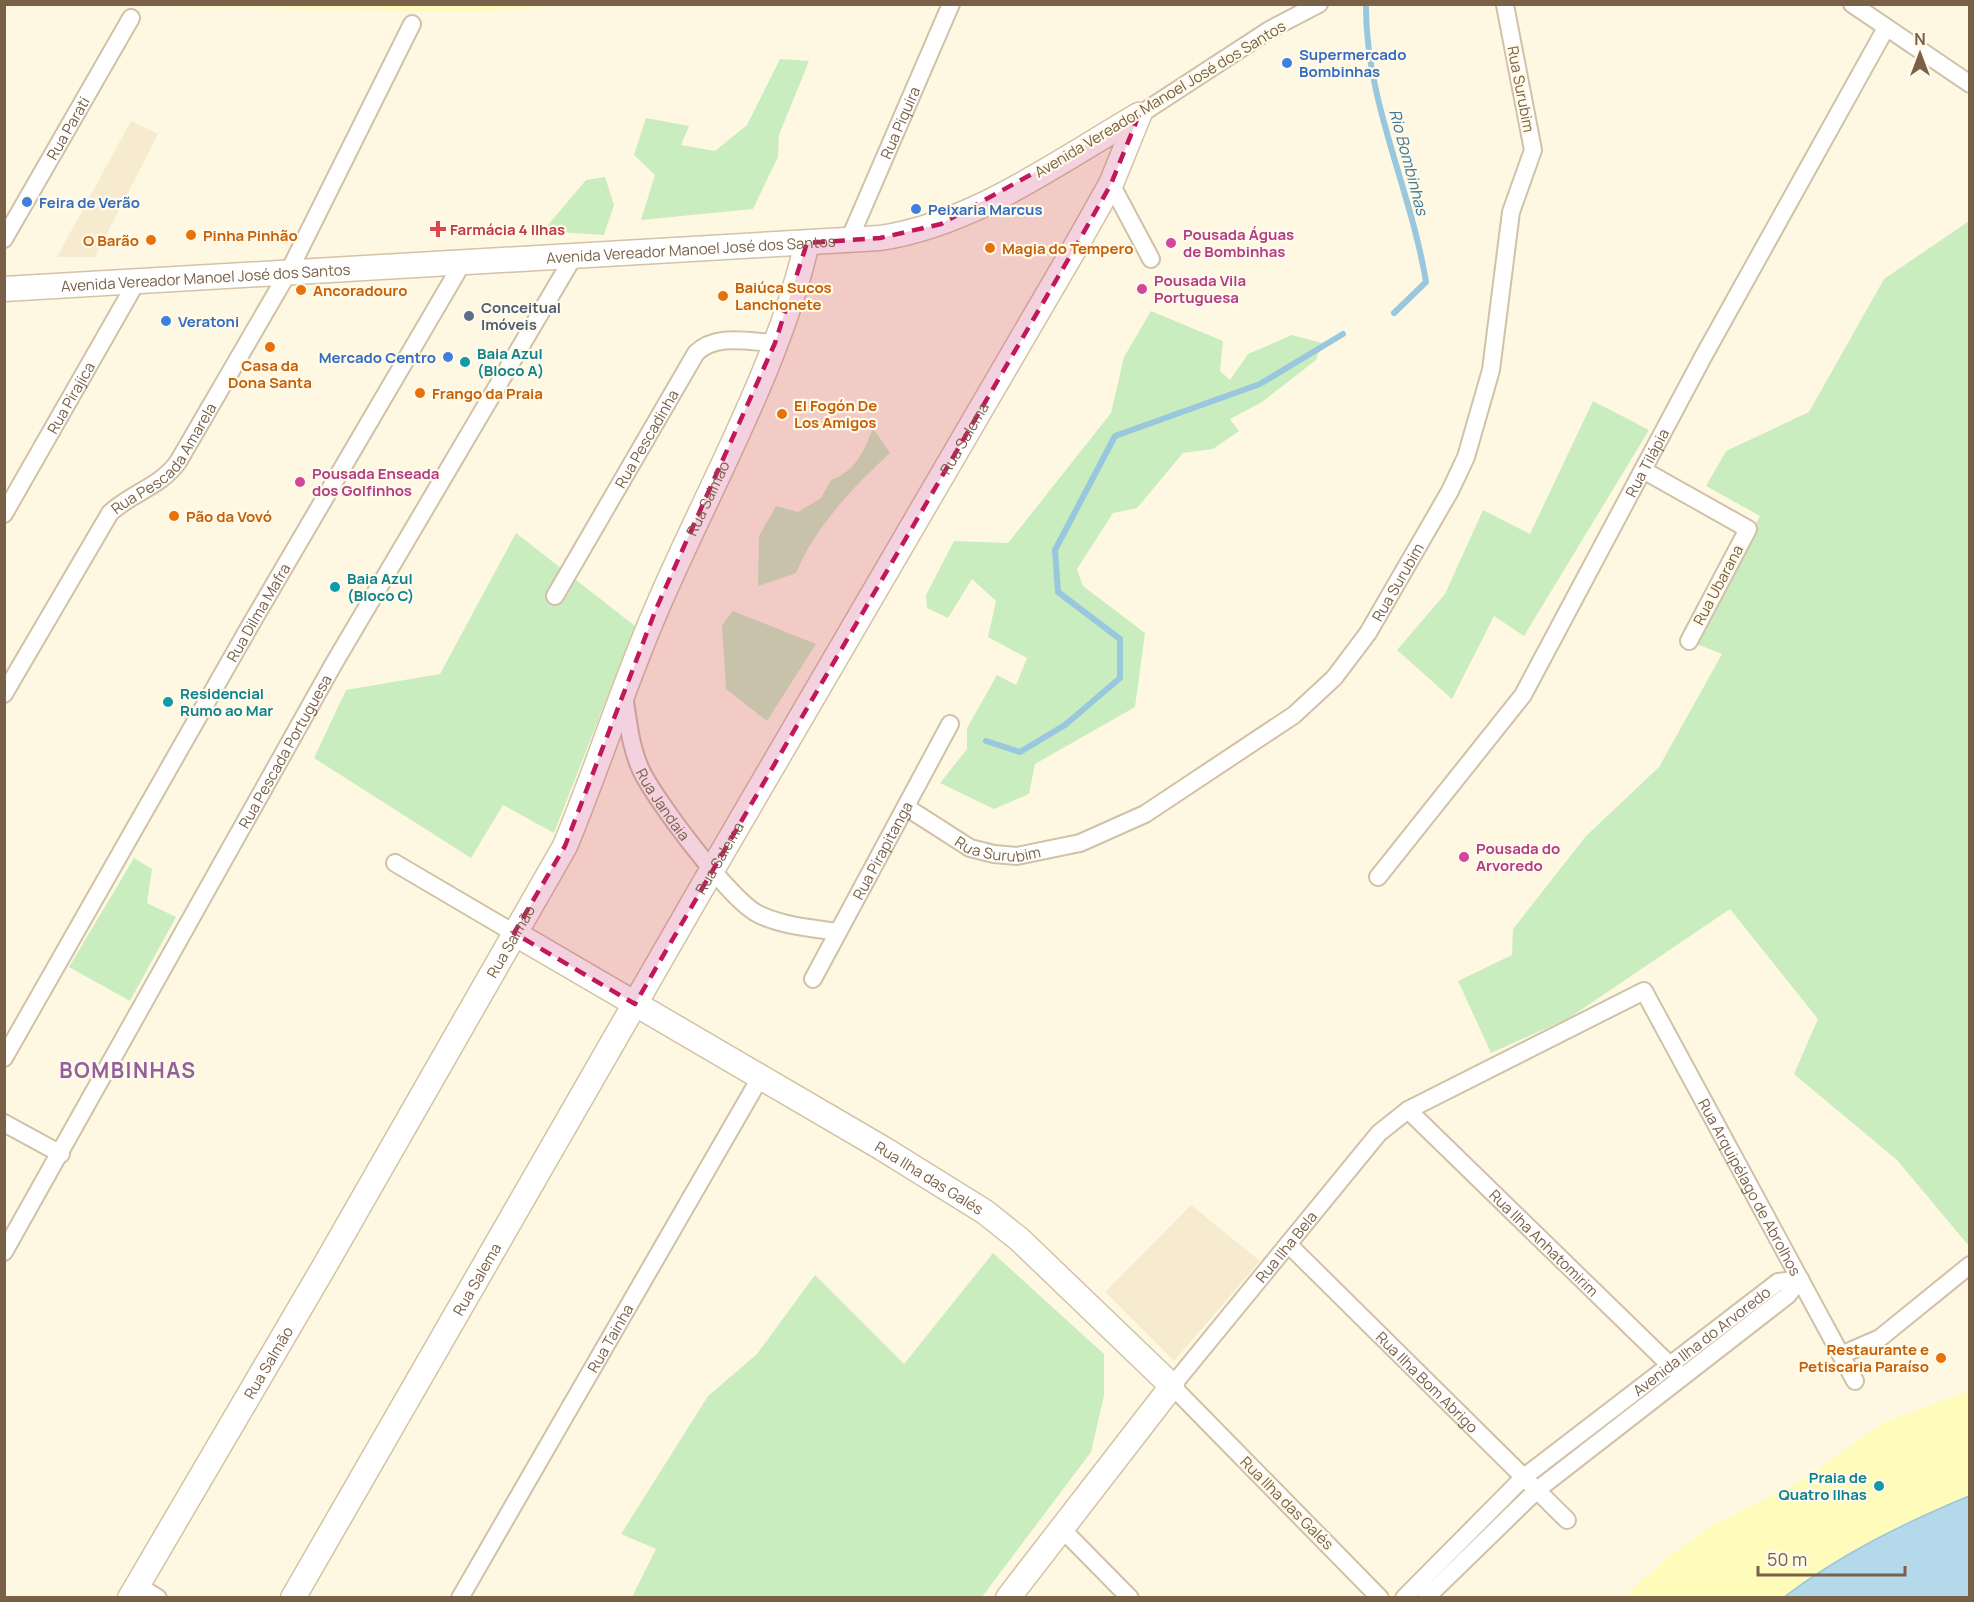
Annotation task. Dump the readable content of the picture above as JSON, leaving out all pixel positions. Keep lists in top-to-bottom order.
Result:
{
  "streets": {
    "main road": [
      "Avenida Vereador Manoel José dos Santos",
      "Rua Salema",
      "Rua Salmão",
      "Rua Ilha das Galés",
      "Rua Ilha Bela"
    ],
    "street": [
      "Rua Surubim",
      "Rua Piquira",
      "Rua Parati",
      "Rua Pirajica",
      "Rua Pescadinha",
      "Rua Pescada Amarela",
      "Rua Tilápia",
      "Rua Ubarana",
      "Rua Dilma Mafra",
      "Rua Pescada Portuguesa",
      "Rua Jandaia",
      "Rua Pirapitanga",
      "Rua Arquipélago de Abrolhos",
      "Rua Ilha Anhatomirim",
      "Rua Tainha",
      "Avenida Ilha do Arvoredo",
      "Rua Ilha Bom Abrigo"
    ]
  },
  "crossings": [
    ["Rua Surubim", "Rua Pirapitanga"],
    ["Avenida Vereador Manoel José dos Santos", "Rua Piquira"],
    ["Avenida Vereador Manoel José dos Santos", "Rua Pirajica"],
    ["Avenida Vereador Manoel José dos Santos", "Rua Salema"],
    ["Avenida Vereador Manoel José dos Santos", "Rua Pescada Amarela"],
    ["Avenida Vereador Manoel José dos Santos", "Rua Salmão"],
    ["Avenida Vereador Manoel José dos Santos", "Rua Dilma Mafra"],
    ["Avenida Vereador Manoel José dos Santos", "Rua Pescada Portuguesa"],
    ["Rua Salema", "Rua Jandaia"],
    ["Rua Salema", "Rua Ilha das Galés"],
    ["Rua Pescadinha", "Rua Salmão"],
    ["Rua Tilápia", "Rua Ubarana"],
    ["Rua Salmão", "Rua Jandaia"],
    ["Rua Salmão", "Rua Ilha das Galés"],
    ["Rua Jandaia", "Rua Pirapitanga"],
    ["Rua Ilha das Galés", "Rua Ilha Bela"],
    ["Rua Ilha das Galés", "Rua Tainha"],
    ["Rua Arquipélago de Abrolhos", "Rua Ilha Bela"],
    ["Rua Arquipélago de Abrolhos", "Avenida Ilha do Arvoredo"],
    ["Rua Ilha Anhatomirim", "Rua Ilha Bela"],
    ["Rua Ilha Anhatomirim", "Avenida Ilha do Arvoredo"],
    ["Rua Ilha Bela", "Rua Ilha Bom Abrigo"],
    ["Avenida Ilha do Arvoredo", "Rua Ilha Bom Abrigo"]
  ],
  "districts": ["BOMBINHAS"],
  "water": ["Rio Bombinhas"],
  "places": {
    "other": [
      "Supermercado Bombinhas",
      "Feira de Verão",
      "Peixaria Marcus",
      "Pinha Pinhão",
      "O Barão",
      "Pousada Águas de Bombinhas",
      "Magia do Tempero",
      "Pousada Vila Portuguesa",
      "Ancoradouro",
      "Baiúca Sucos Lanchonete",
      "Conceitual Imóveis",
      "Veratoni",
      "Casa da Dona Santa",
      "Mercado Centro",
      "Baia Azul (Bloco A)",
      "Frango da Praia",
      "El Fogón De Los Amigos",
      "Pousada Enseada dos Golfinhos",
      "Pão da Vovó",
      "Baia Azul (Bloco C)",
      "Residencial Rumo ao Mar",
      "Pousada do Arvoredo",
      "Restaurante e Petiscaria Paraíso",
      "Praia de Quatro Ilhas"
    ],
    "health": ["Farmácia 4 Ilhas"]
  },
  "scale_bar": "50 m",
  "north": "top"
}
